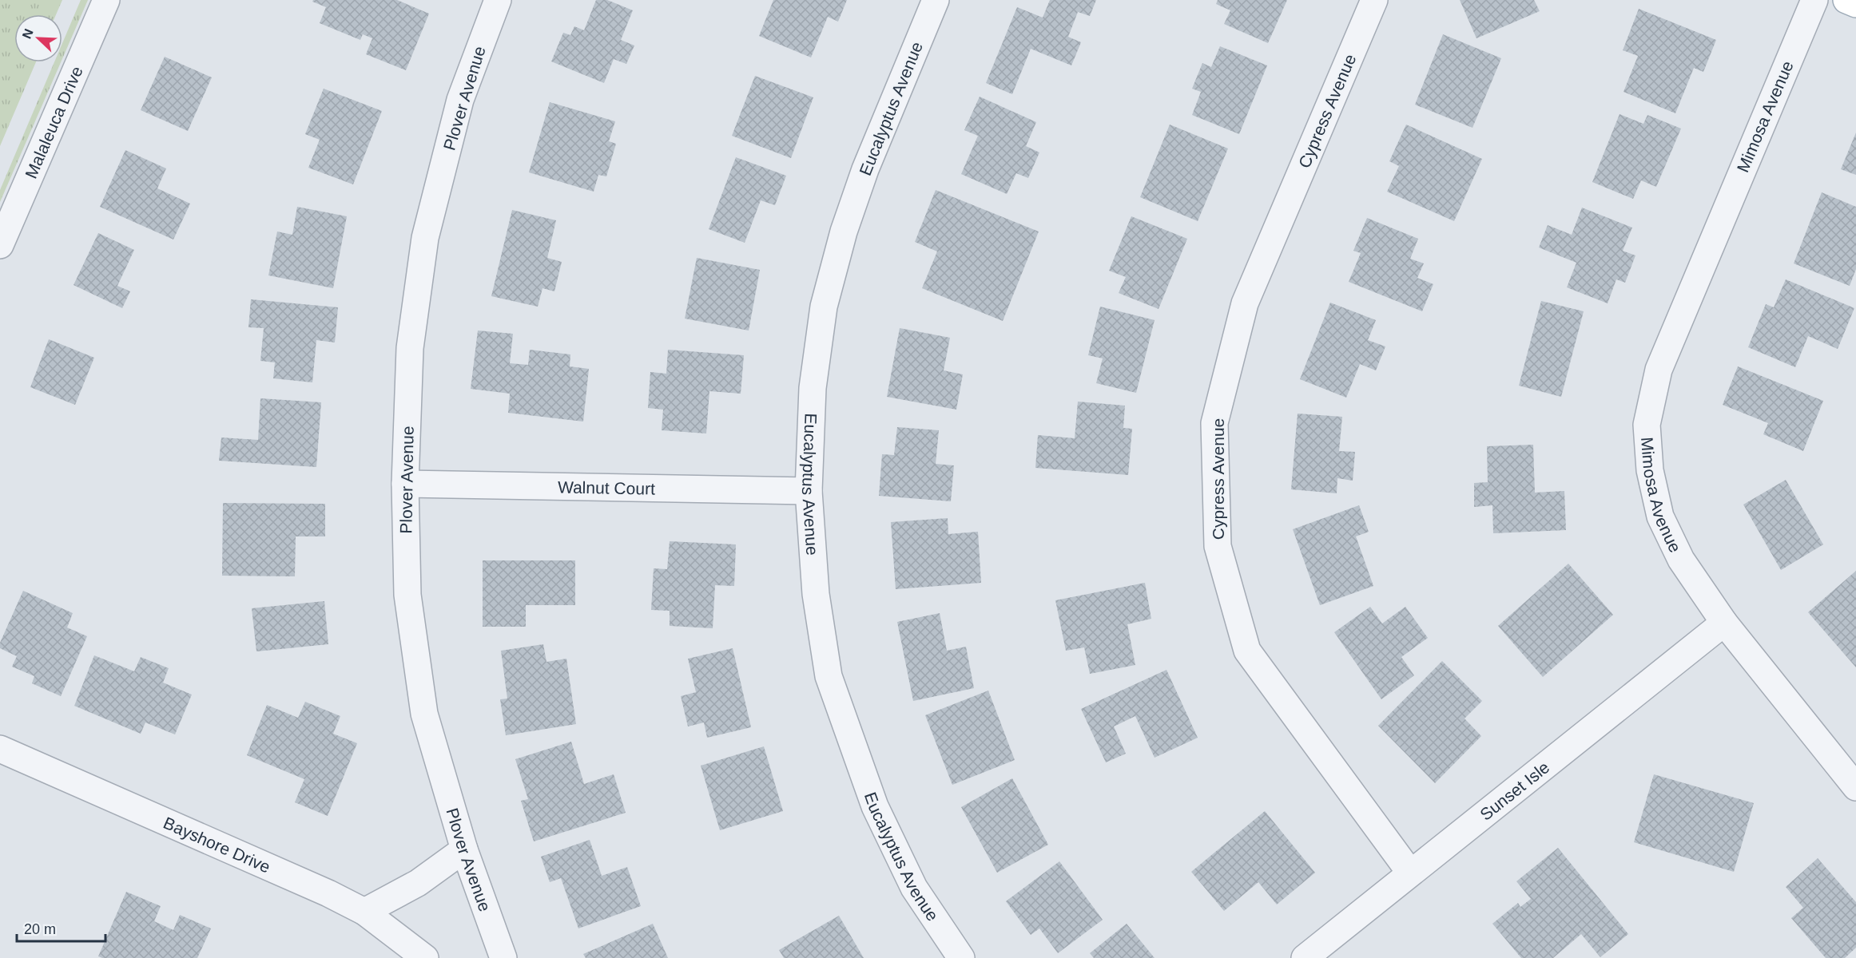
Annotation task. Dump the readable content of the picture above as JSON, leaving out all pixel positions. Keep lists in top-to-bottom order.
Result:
{
  "streets": {
    "street": [
      "Plover Avenue",
      "Eucalyptus Avenue",
      "Cypress Avenue",
      "Mimosa Avenue",
      "Malaleuca Drive",
      "Walnut Court",
      "Sunset Isle",
      "Bayshore Drive"
    ]
  },
  "crossings": [
    ["Plover Avenue", "Walnut Court"],
    ["Eucalyptus Avenue", "Walnut Court"],
    ["Cypress Avenue", "Sunset Isle"],
    ["Mimosa Avenue", "Sunset Isle"]
  ],
  "scale_bar": "20 m",
  "north": "top left"
}
